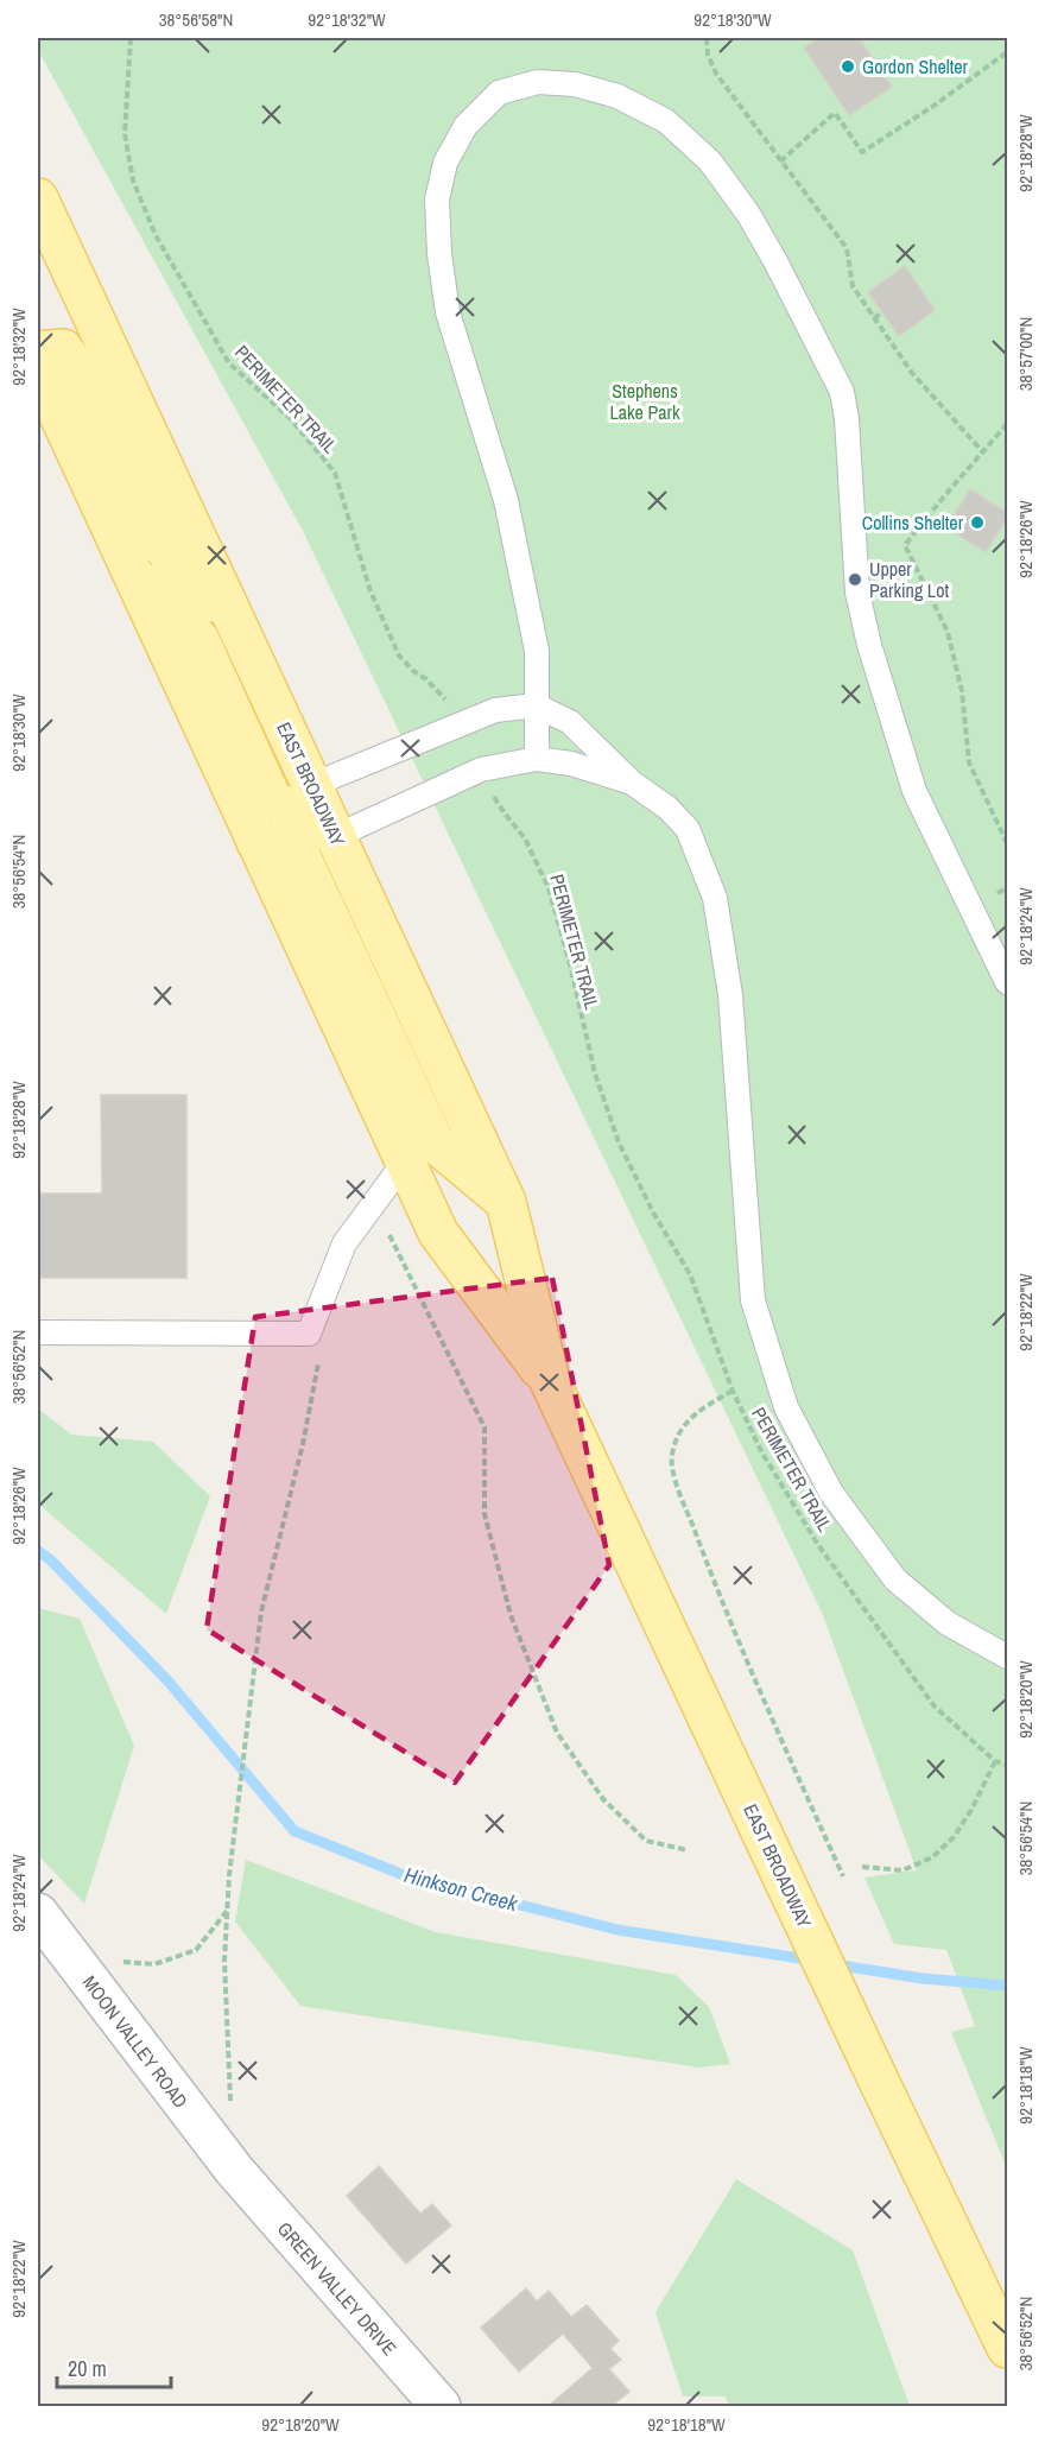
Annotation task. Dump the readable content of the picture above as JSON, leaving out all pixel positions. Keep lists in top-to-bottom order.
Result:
{
  "streets": {
    "main road": ["EAST BROADWAY"],
    "street": ["MOON VALLEY ROAD", "GREEN VALLEY DRIVE"],
    "path": ["PERIMETER TRAIL"]
  },
  "crossings": [
    ["MOON VALLEY ROAD", "GREEN VALLEY DRIVE"]
  ],
  "water": ["Hinkson Creek"],
  "parks": ["Stephens Lake Park"],
  "places": ["Gordon Shelter", "Collins Shelter", "Upper Parking Lot"],
  "scale_bar": "20 m",
  "coordinates": [
    "38°56'58\"N",
    "92°18'32\"W",
    "92°18'30\"W",
    "92°18'28\"W",
    "38°57'00\"N",
    "92°18'26\"W",
    "38°56'54\"N",
    "92°18'24\"W",
    "92°18'22\"W",
    "38°56'52\"N",
    "92°18'20\"W",
    "92°18'18\"W"
  ]
}
